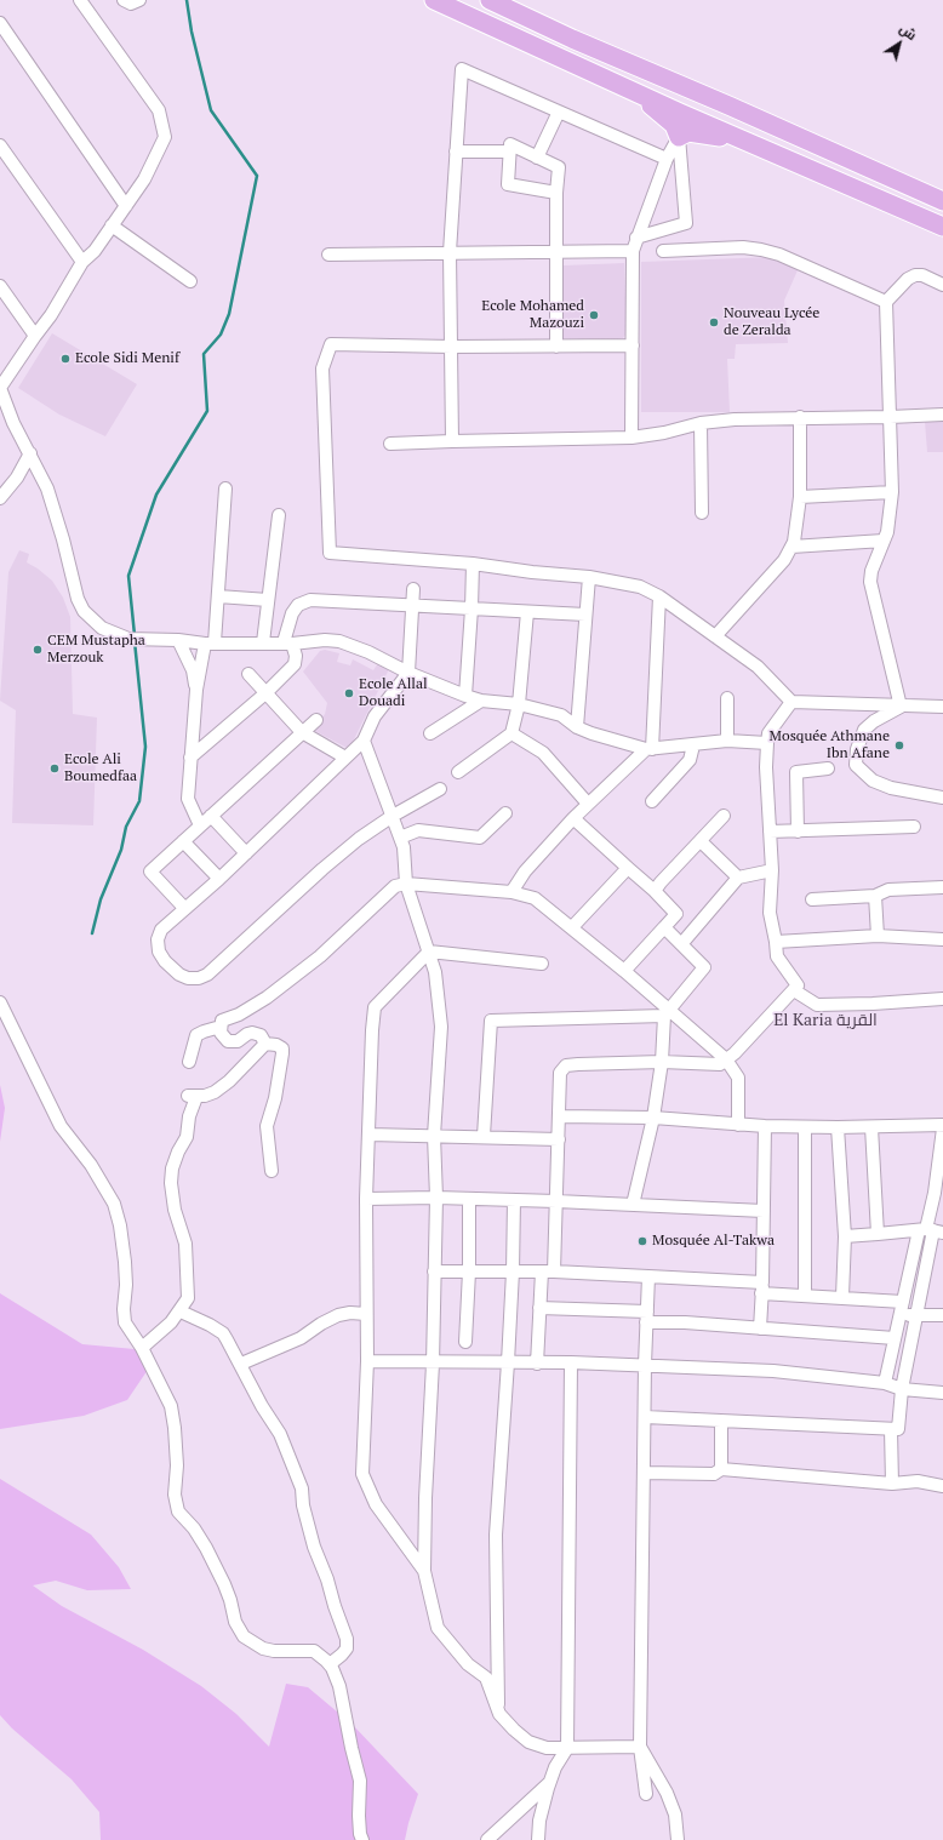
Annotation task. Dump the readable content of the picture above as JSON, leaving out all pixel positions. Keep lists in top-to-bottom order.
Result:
{
  "districts": ["El Karia القرية"],
  "places": [
    "Ecole Mohamed Mazouzi",
    "Nouveau Lycée de Zeralda",
    "Ecole Sidi Menif",
    "CEM Mustapha Merzouk",
    "Ecole Allal Douadi",
    "Mosquée Athmane Ibn Afane",
    "Ecole Ali Boumedfaa",
    "Mosquée Al-Takwa"
  ],
  "north": "top right"
}
